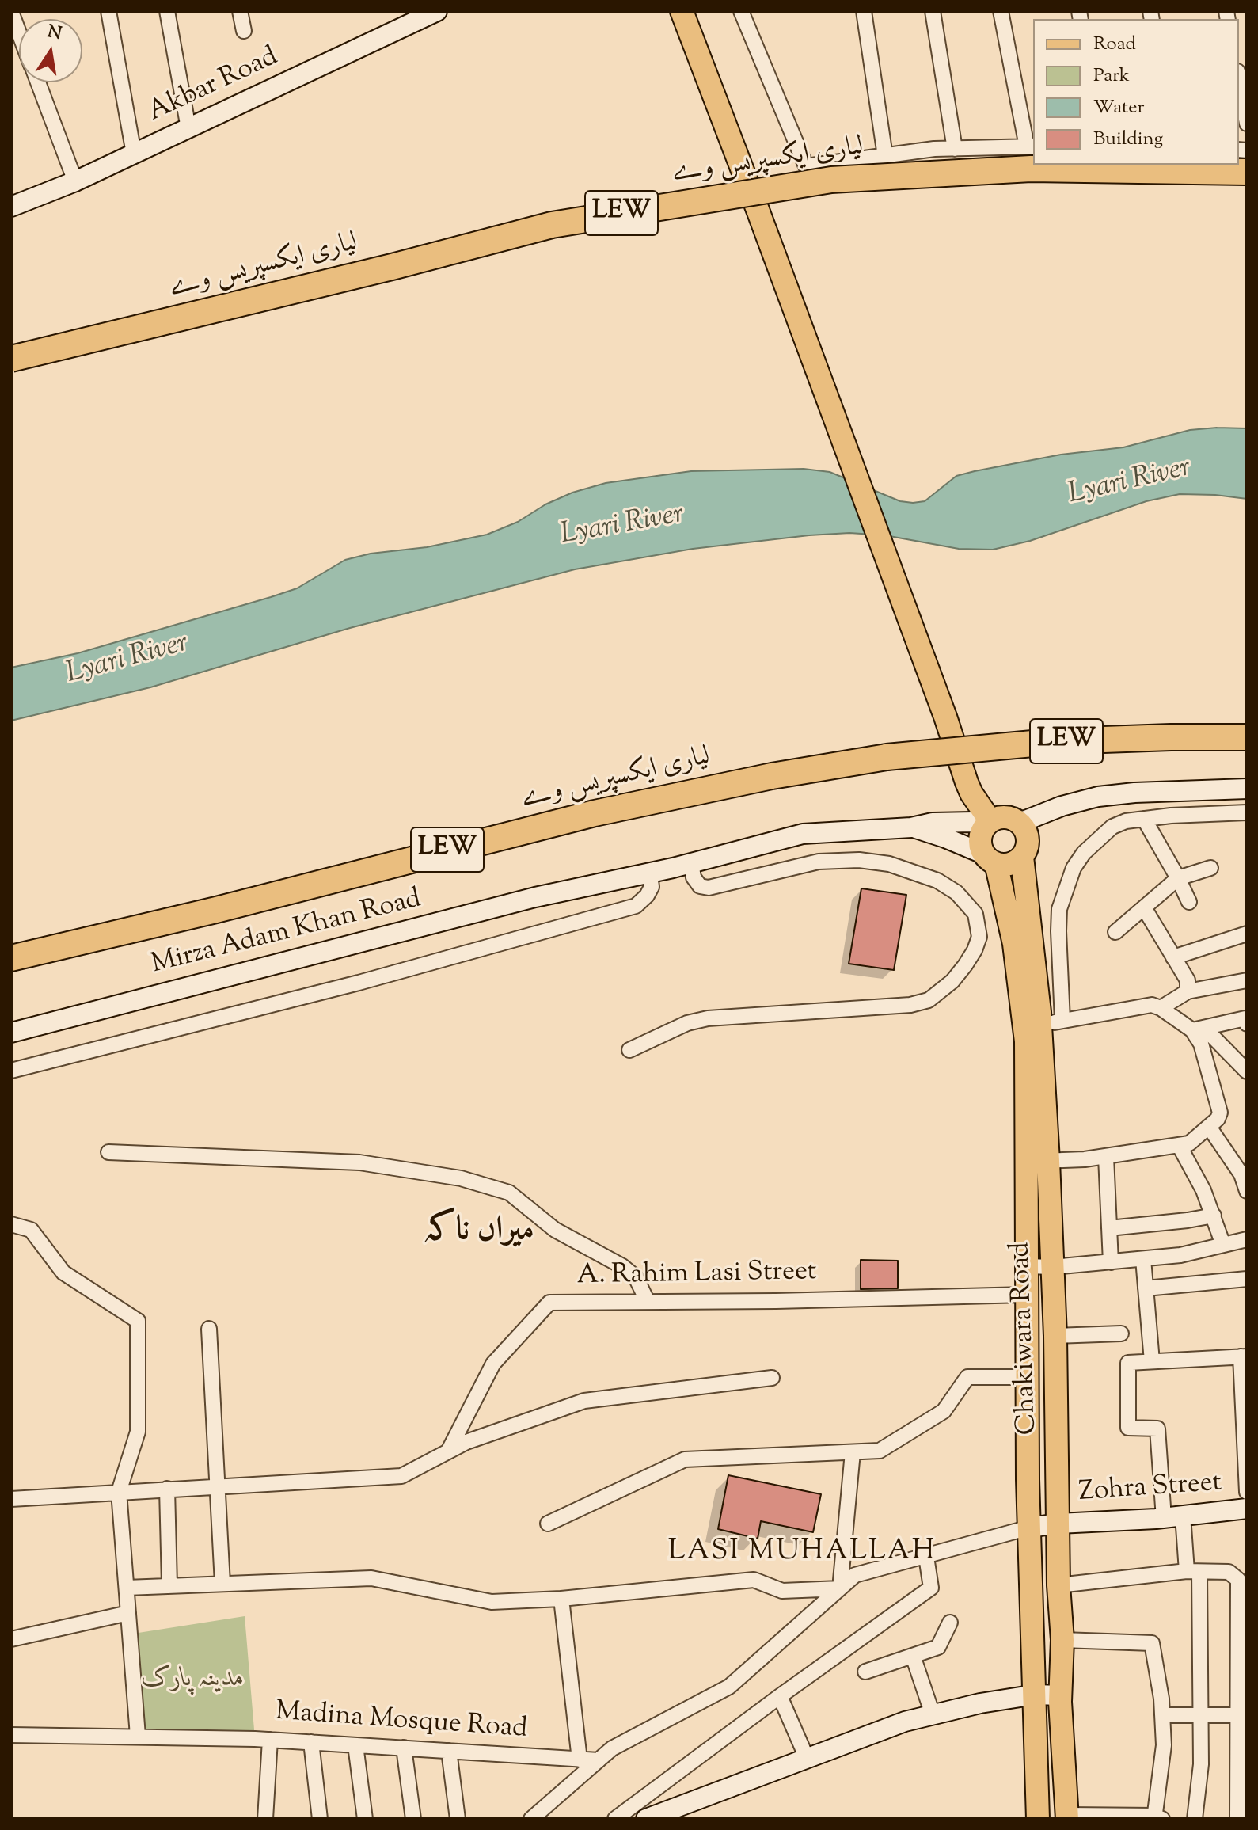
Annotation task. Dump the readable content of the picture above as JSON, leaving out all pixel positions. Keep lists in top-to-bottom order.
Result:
{
  "streets": {
    "highway": ["لیاری ایکسپریس وے", "LEW"],
    "main road": [
      "Akbar Road",
      "Mirza Adam Khan Road",
      "Chakiwara Road",
      "Zohra Street"
    ],
    "street": ["A. Rahim Lasi Street", "Madina Mosque Road"]
  },
  "crossings": [
    ["Mirza Adam Khan Road", "Chakiwara Road"],
    ["A. Rahim Lasi Street", "Chakiwara Road"],
    ["Chakiwara Road", "Zohra Street"]
  ],
  "districts": ["میراں ناکہ", "LASI MUHALLAH"],
  "water": ["Lyari River"],
  "parks": ["مدینہ پارک"],
  "legend": [
    "Road",
    "Park",
    "Water",
    "Building"
  ],
  "north": "top"
}
